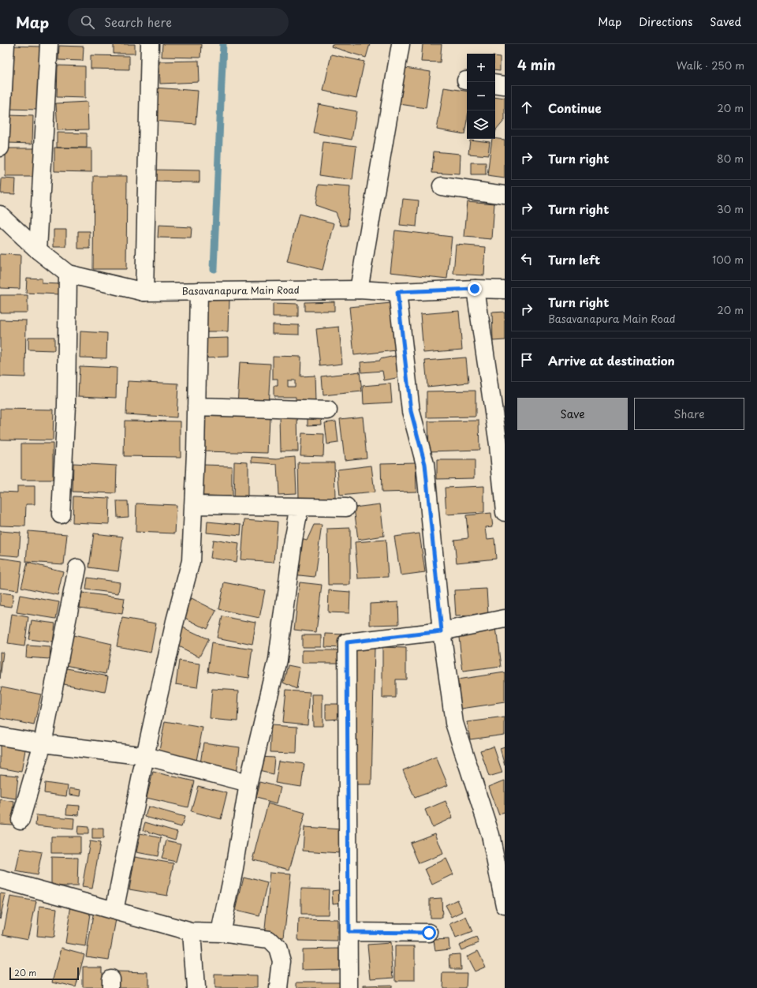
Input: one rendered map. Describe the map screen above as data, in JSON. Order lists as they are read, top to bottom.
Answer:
{
  "streets": {
    "street": ["Basavanapura Main Road"]
  },
  "scale_bar": "20 m",
  "page": {
    "header": "Map",
    "search": "Search here",
    "nav": ["Map", "Directions", "Saved"],
    "heading": ["4 min", "Walk · 250 m"],
    "map_buttons": ["+", "−"],
    "list": [
      ["Continue", "20 m"],
      ["Turn right", "80 m"],
      ["Turn right", "30 m"],
      ["Turn left", "100 m"],
      ["Turn right", "Basavanapura Main Road", "20 m"],
      "Arrive at destination"
    ],
    "buttons": ["Save", "Share"],
    "scale": "20 m"
  }
}
